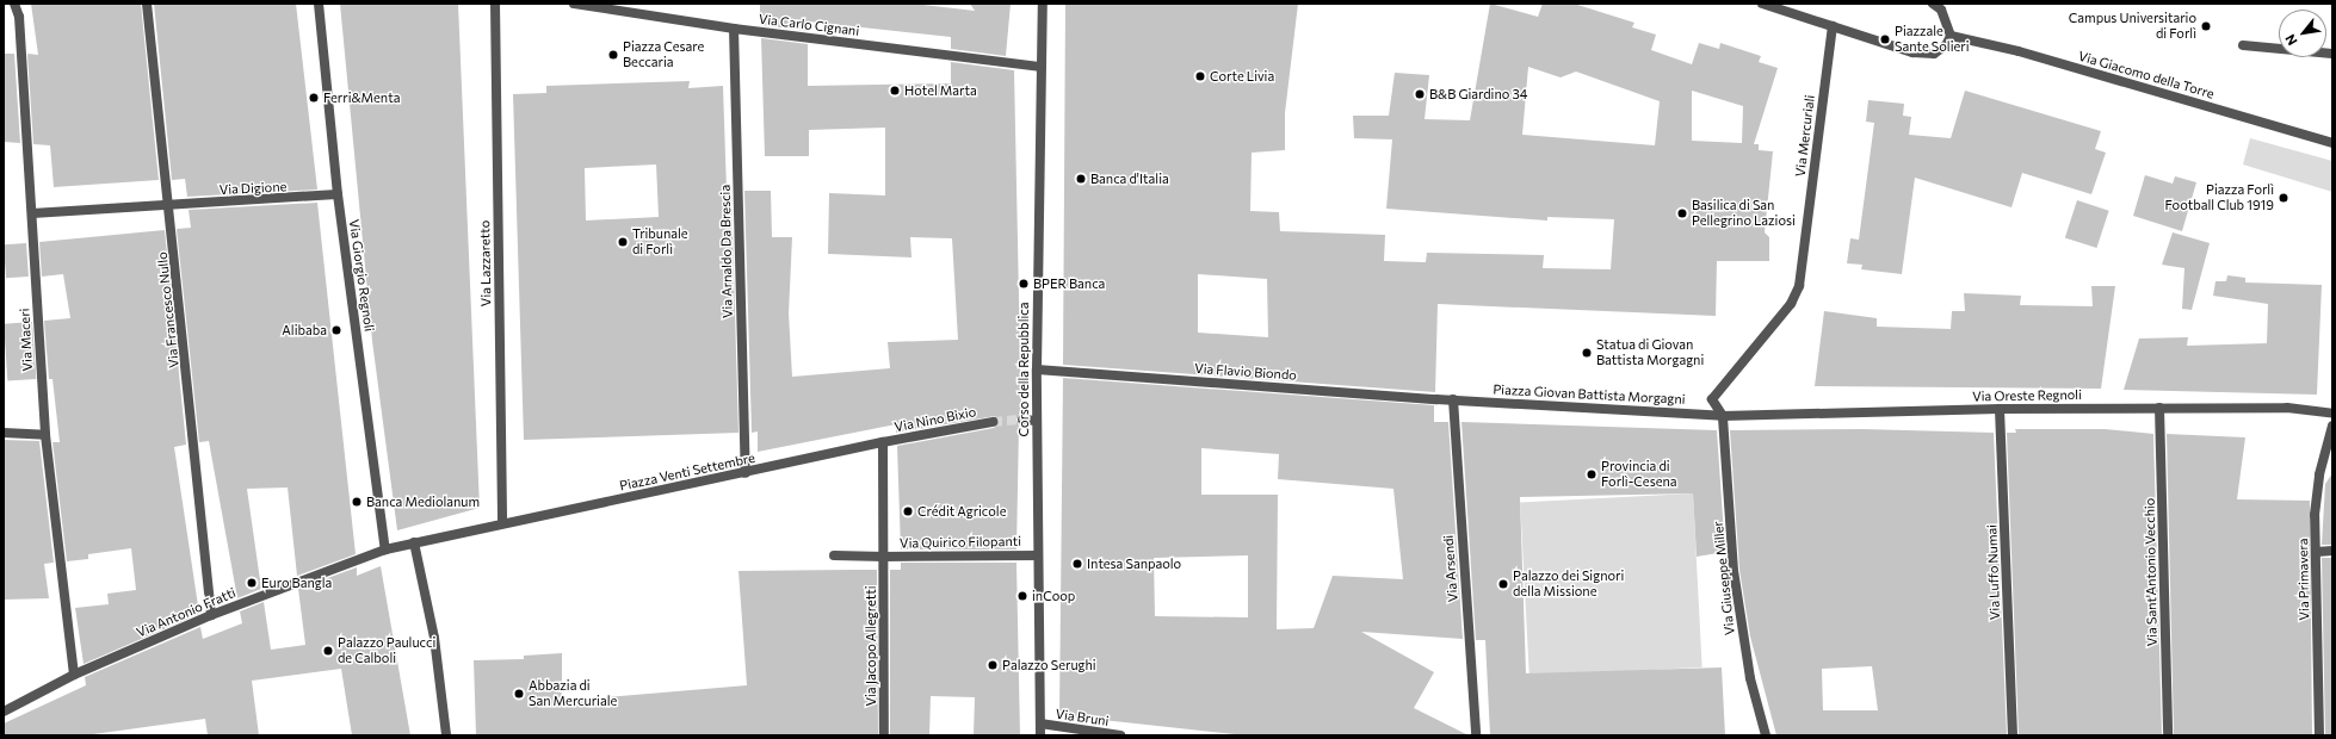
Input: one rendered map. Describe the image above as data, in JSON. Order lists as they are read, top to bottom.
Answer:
{
  "streets": {
    "street": [
      "Via Carlo Cignani",
      "Via Giacomo della Torre",
      "Via Mercuriali",
      "Via Digione",
      "Via Arnaldo Da Brescia",
      "Via Lazzaretto",
      "Via Giorgio Regnoli",
      "Via Francesco Nullo",
      "Via Maceri",
      "Corso della Repubblica",
      "Via Flavio Biondo",
      "Piazza Giovan Battista Morgagni",
      "Via Oreste Regnoli",
      "Via Nino Bixio",
      "Piazza Venti Settembre",
      "Via Quirico Filopanti",
      "Via Arsendi",
      "Via Luffo Numai",
      "Via Sant'Antonio Vecchio",
      "Via Giuseppe Miller",
      "Via Primavera",
      "Via Antonio Fratti",
      "Via Jacopo Allegretti",
      "Via Bruni"
    ]
  },
  "crossings": [
    ["Via Carlo Cignani", "Via Arnaldo Da Brescia"],
    ["Via Carlo Cignani", "Corso della Repubblica"],
    ["Via Mercuriali", "Piazza Giovan Battista Morgagni"],
    ["Via Mercuriali", "Via Oreste Regnoli"],
    ["Via Mercuriali", "Via Giuseppe Miller"],
    ["Via Digione", "Via Giorgio Regnoli"],
    ["Via Digione", "Via Francesco Nullo"],
    ["Via Digione", "Via Maceri"],
    ["Via Arnaldo Da Brescia", "Piazza Venti Settembre"],
    ["Via Lazzaretto", "Piazza Venti Settembre"],
    ["Via Giorgio Regnoli", "Piazza Venti Settembre"],
    ["Via Giorgio Regnoli", "Via Antonio Fratti"],
    ["Via Francesco Nullo", "Via Antonio Fratti"],
    ["Via Maceri", "Via Antonio Fratti"],
    ["Corso della Repubblica", "Via Flavio Biondo"],
    ["Corso della Repubblica", "Via Quirico Filopanti"],
    ["Corso della Repubblica", "Via Bruni"],
    ["Via Flavio Biondo", "Piazza Giovan Battista Morgagni"],
    ["Via Flavio Biondo", "Via Arsendi"],
    ["Piazza Giovan Battista Morgagni", "Via Oreste Regnoli"],
    ["Piazza Giovan Battista Morgagni", "Via Arsendi"],
    ["Piazza Giovan Battista Morgagni", "Via Giuseppe Miller"],
    ["Via Oreste Regnoli", "Via Luffo Numai"],
    ["Via Oreste Regnoli", "Via Sant'Antonio Vecchio"],
    ["Via Oreste Regnoli", "Via Giuseppe Miller"],
    ["Via Nino Bixio", "Piazza Venti Settembre"],
    ["Piazza Venti Settembre", "Via Antonio Fratti"],
    ["Via Quirico Filopanti", "Via Jacopo Allegretti"]
  ],
  "places": [
    "Campus Universitario di Forlì",
    "Piazzale Sante Solieri",
    "Piazza Cesare Beccaria",
    "Corte Livia",
    "Hotel Marta",
    "B&B Giardino 34",
    "Ferri&Menta",
    "Banca d'Italia",
    "Piazza Forlì Football Club 1919",
    "Basilica di San Pellegrino Laziosi",
    "Tribunale di Forlì",
    "BPER Banca",
    "Alibaba",
    "Statua di Giovan Battista Morgagni",
    "Provincia di Forlì-Cesena",
    "Banca Mediolanum",
    "Crédit Agricole",
    "Intesa Sanpaolo",
    "Euro Bangla",
    "Palazzo dei Signori della Missione",
    "inCoop",
    "Palazzo Paulucci de Calboli",
    "Palazzo Serughi",
    "Abbazia di San Mercuriale"
  ],
  "north": "bottom left"
}
